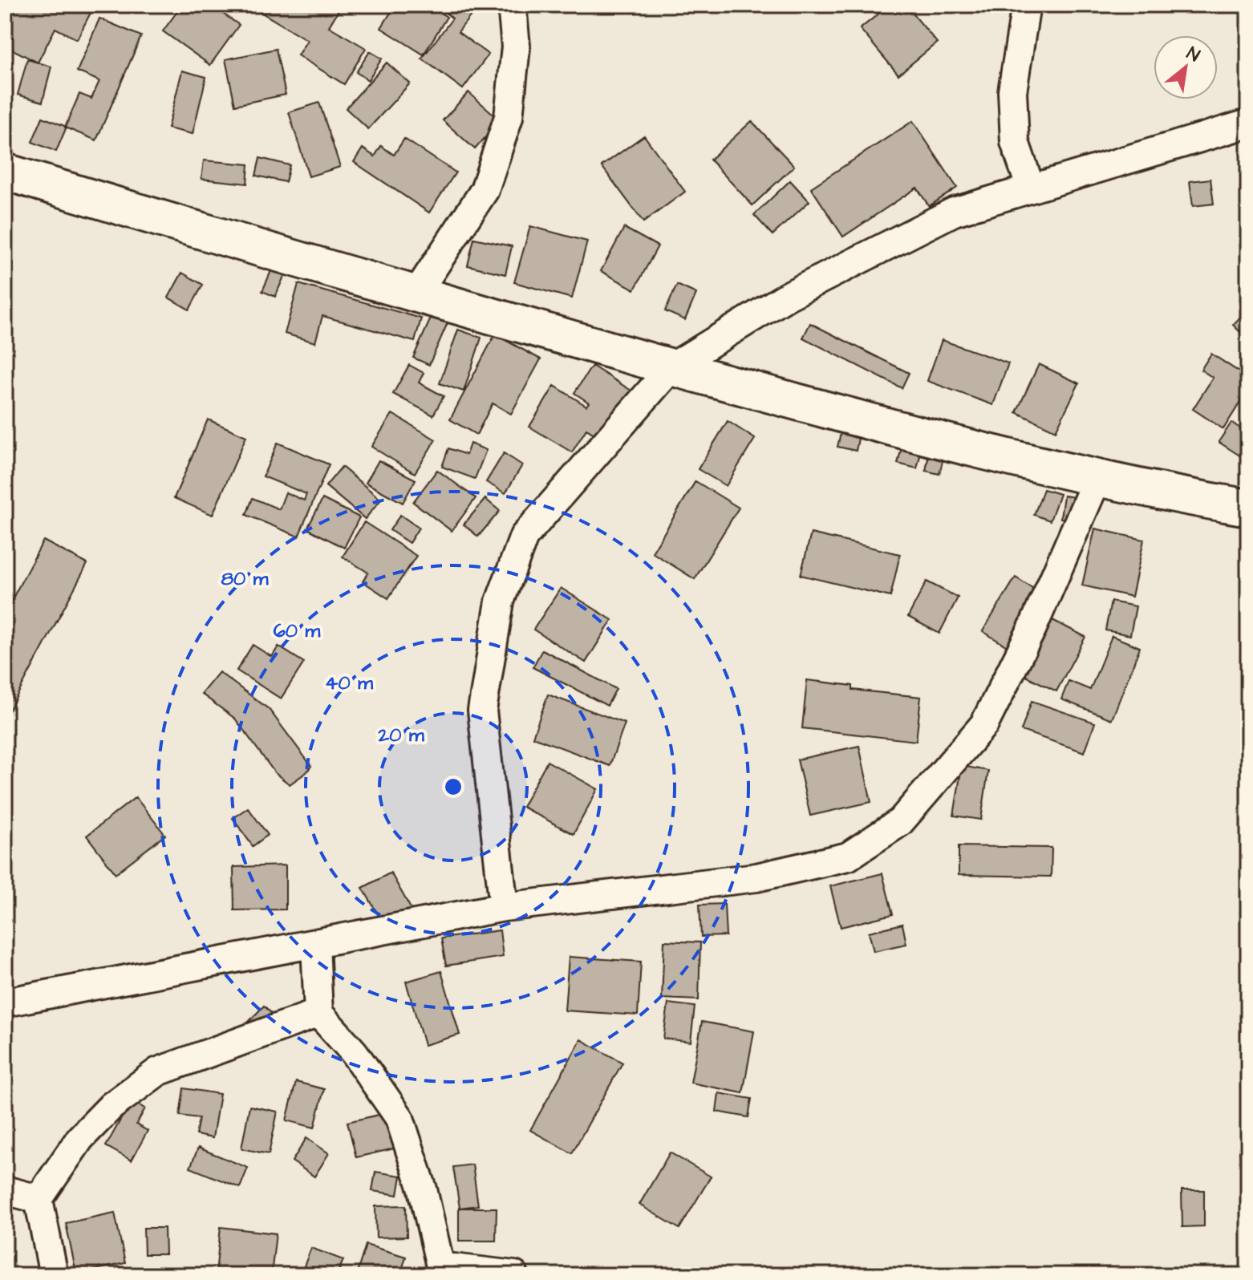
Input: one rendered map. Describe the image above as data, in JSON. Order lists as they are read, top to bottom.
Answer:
{
  "north": "top right",
  "rings": [
    "80 m",
    "60 m",
    "40 m",
    "20 m"
  ]
}
